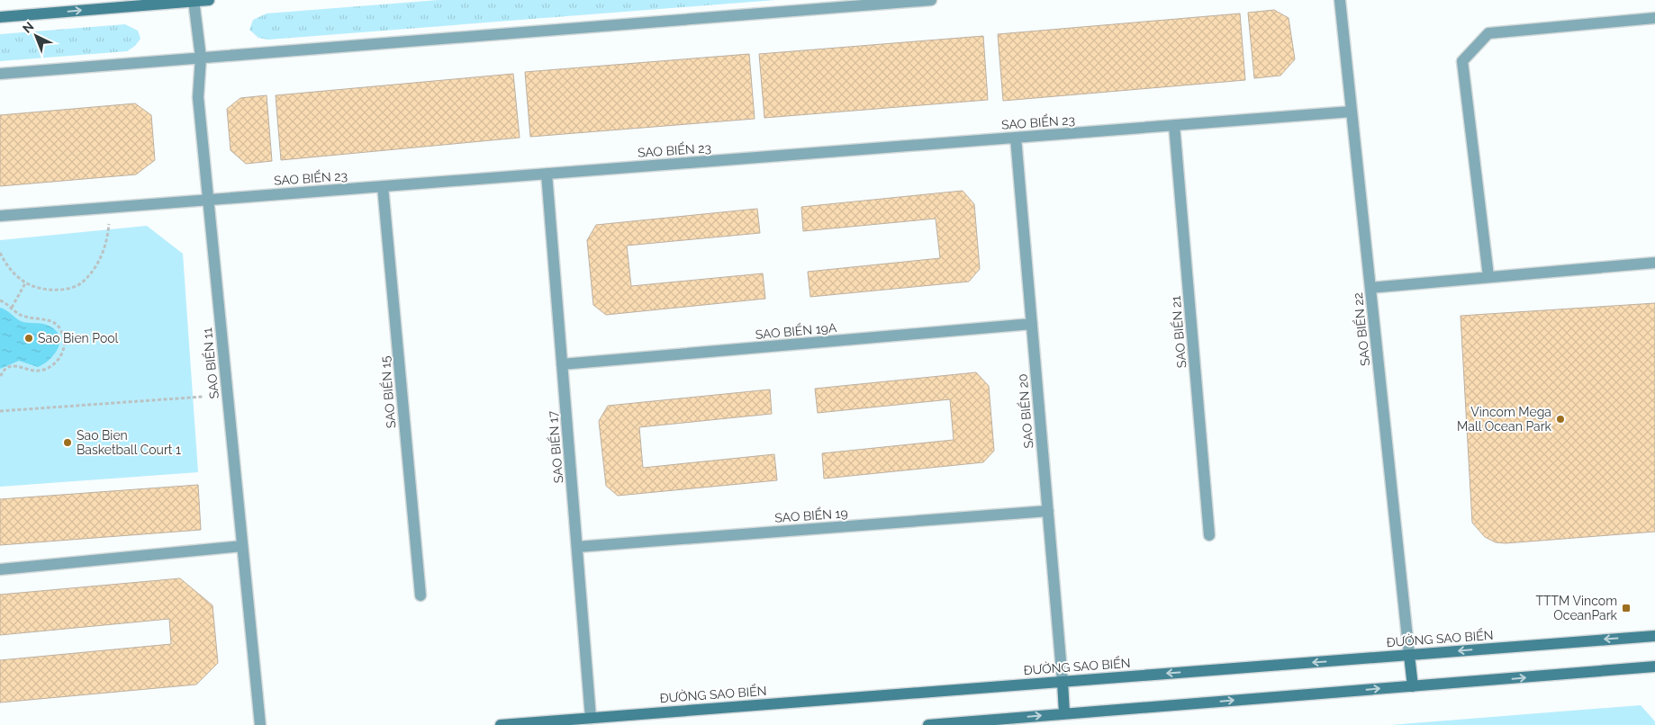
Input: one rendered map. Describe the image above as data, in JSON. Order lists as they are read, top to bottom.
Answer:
{
  "streets": {
    "street": [
      "SAO BIỂN 23",
      "SAO BIỂN 22",
      "SAO BIỂN 19A",
      "SAO BIỂN 21",
      "SAO BIỂN 11",
      "SAO BIỂN 15",
      "SAO BIỂN 20",
      "SAO BIỂN 17",
      "SAO BIỂN 19",
      "ĐƯỜNG SAO BIỂN"
    ]
  },
  "crossings": [
    ["SAO BIỂN 23", "SAO BIỂN 22"],
    ["SAO BIỂN 23", "SAO BIỂN 21"],
    ["SAO BIỂN 23", "SAO BIỂN 11"],
    ["SAO BIỂN 23", "SAO BIỂN 15"],
    ["SAO BIỂN 23", "SAO BIỂN 20"],
    ["SAO BIỂN 23", "SAO BIỂN 17"],
    ["SAO BIỂN 22", "ĐƯỜNG SAO BIỂN"],
    ["SAO BIỂN 19A", "SAO BIỂN 20"],
    ["SAO BIỂN 19A", "SAO BIỂN 17"],
    ["SAO BIỂN 20", "SAO BIỂN 19"],
    ["SAO BIỂN 20", "ĐƯỜNG SAO BIỂN"],
    ["SAO BIỂN 17", "SAO BIỂN 19"],
    ["SAO BIỂN 17", "ĐƯỜNG SAO BIỂN"]
  ],
  "places": {
    "other": ["Sao Bien Pool", "Vincom Mega Mall Ocean Park", "Sao Bien Basketball Court 1"],
    "transit": ["TTTM Vincom OceanPark"]
  },
  "north": "top left"
}
